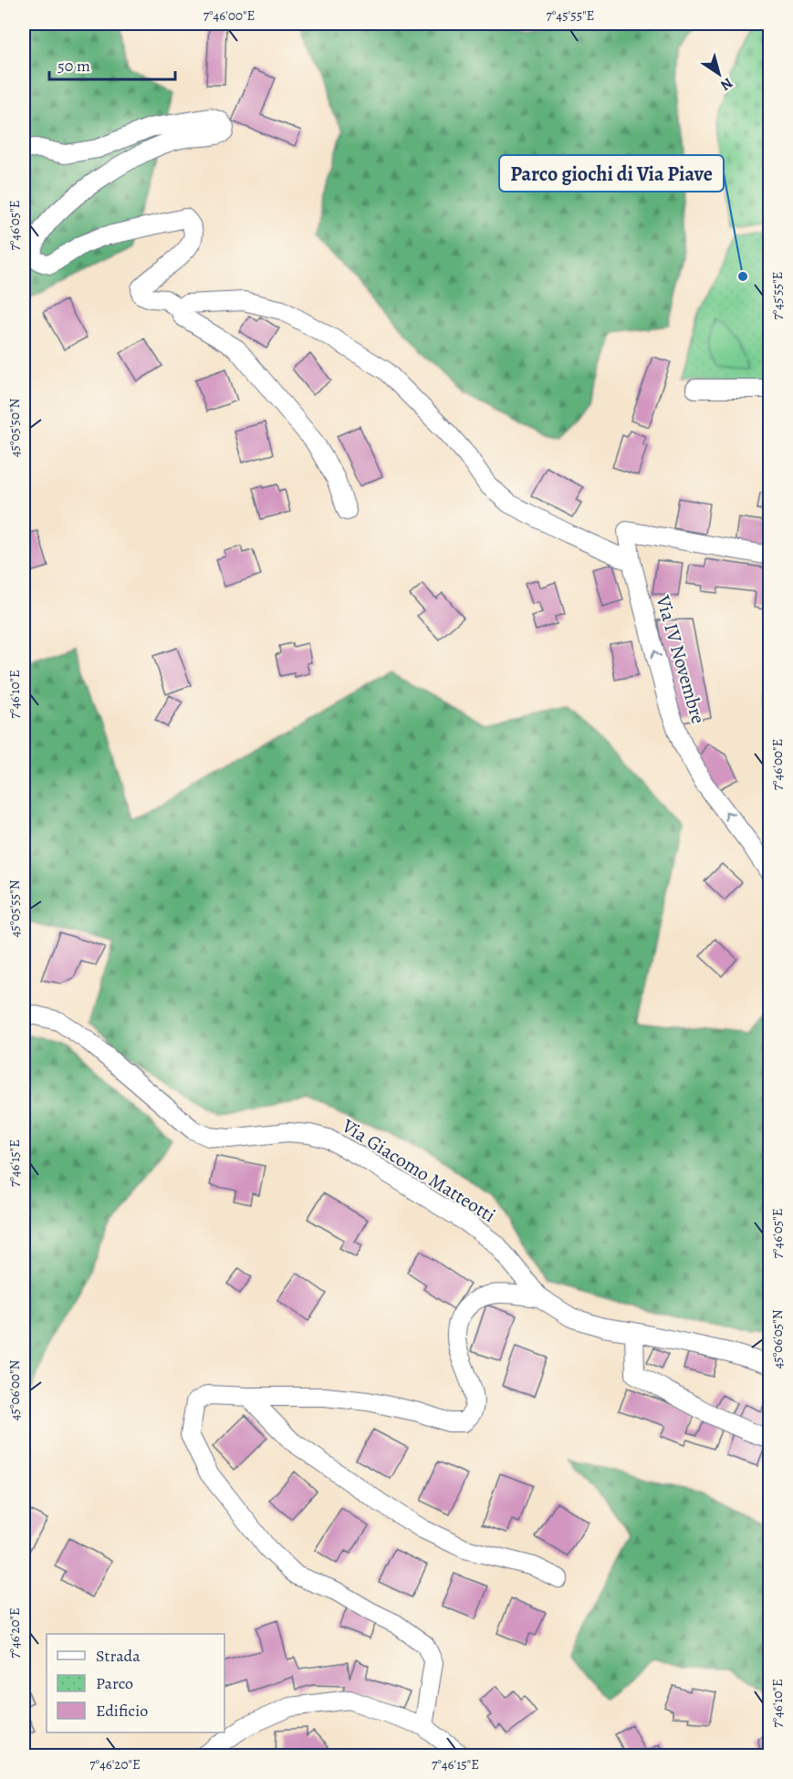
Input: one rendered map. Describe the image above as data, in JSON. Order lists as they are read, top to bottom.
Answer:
{
  "streets": {
    "street": ["Via IV Novembre", "Via Giacomo Matteotti"]
  },
  "one_way": ["Via IV Novembre"],
  "places": ["Parco giochi di Via Piave"],
  "legend": ["Strada", "Parco", "Edificio"],
  "scale_bar": "50 m",
  "north": "bottom right",
  "coordinates": [
    "7°46'00\"E",
    "7°45'55\"E",
    "7°46'05\"E",
    "45°05'50\"N",
    "7°46'10\"E",
    "45°05'55\"N",
    "7°46'15\"E",
    "45°06'05\"N",
    "45°06'00\"N",
    "7°46'20\"E"
  ]
}
